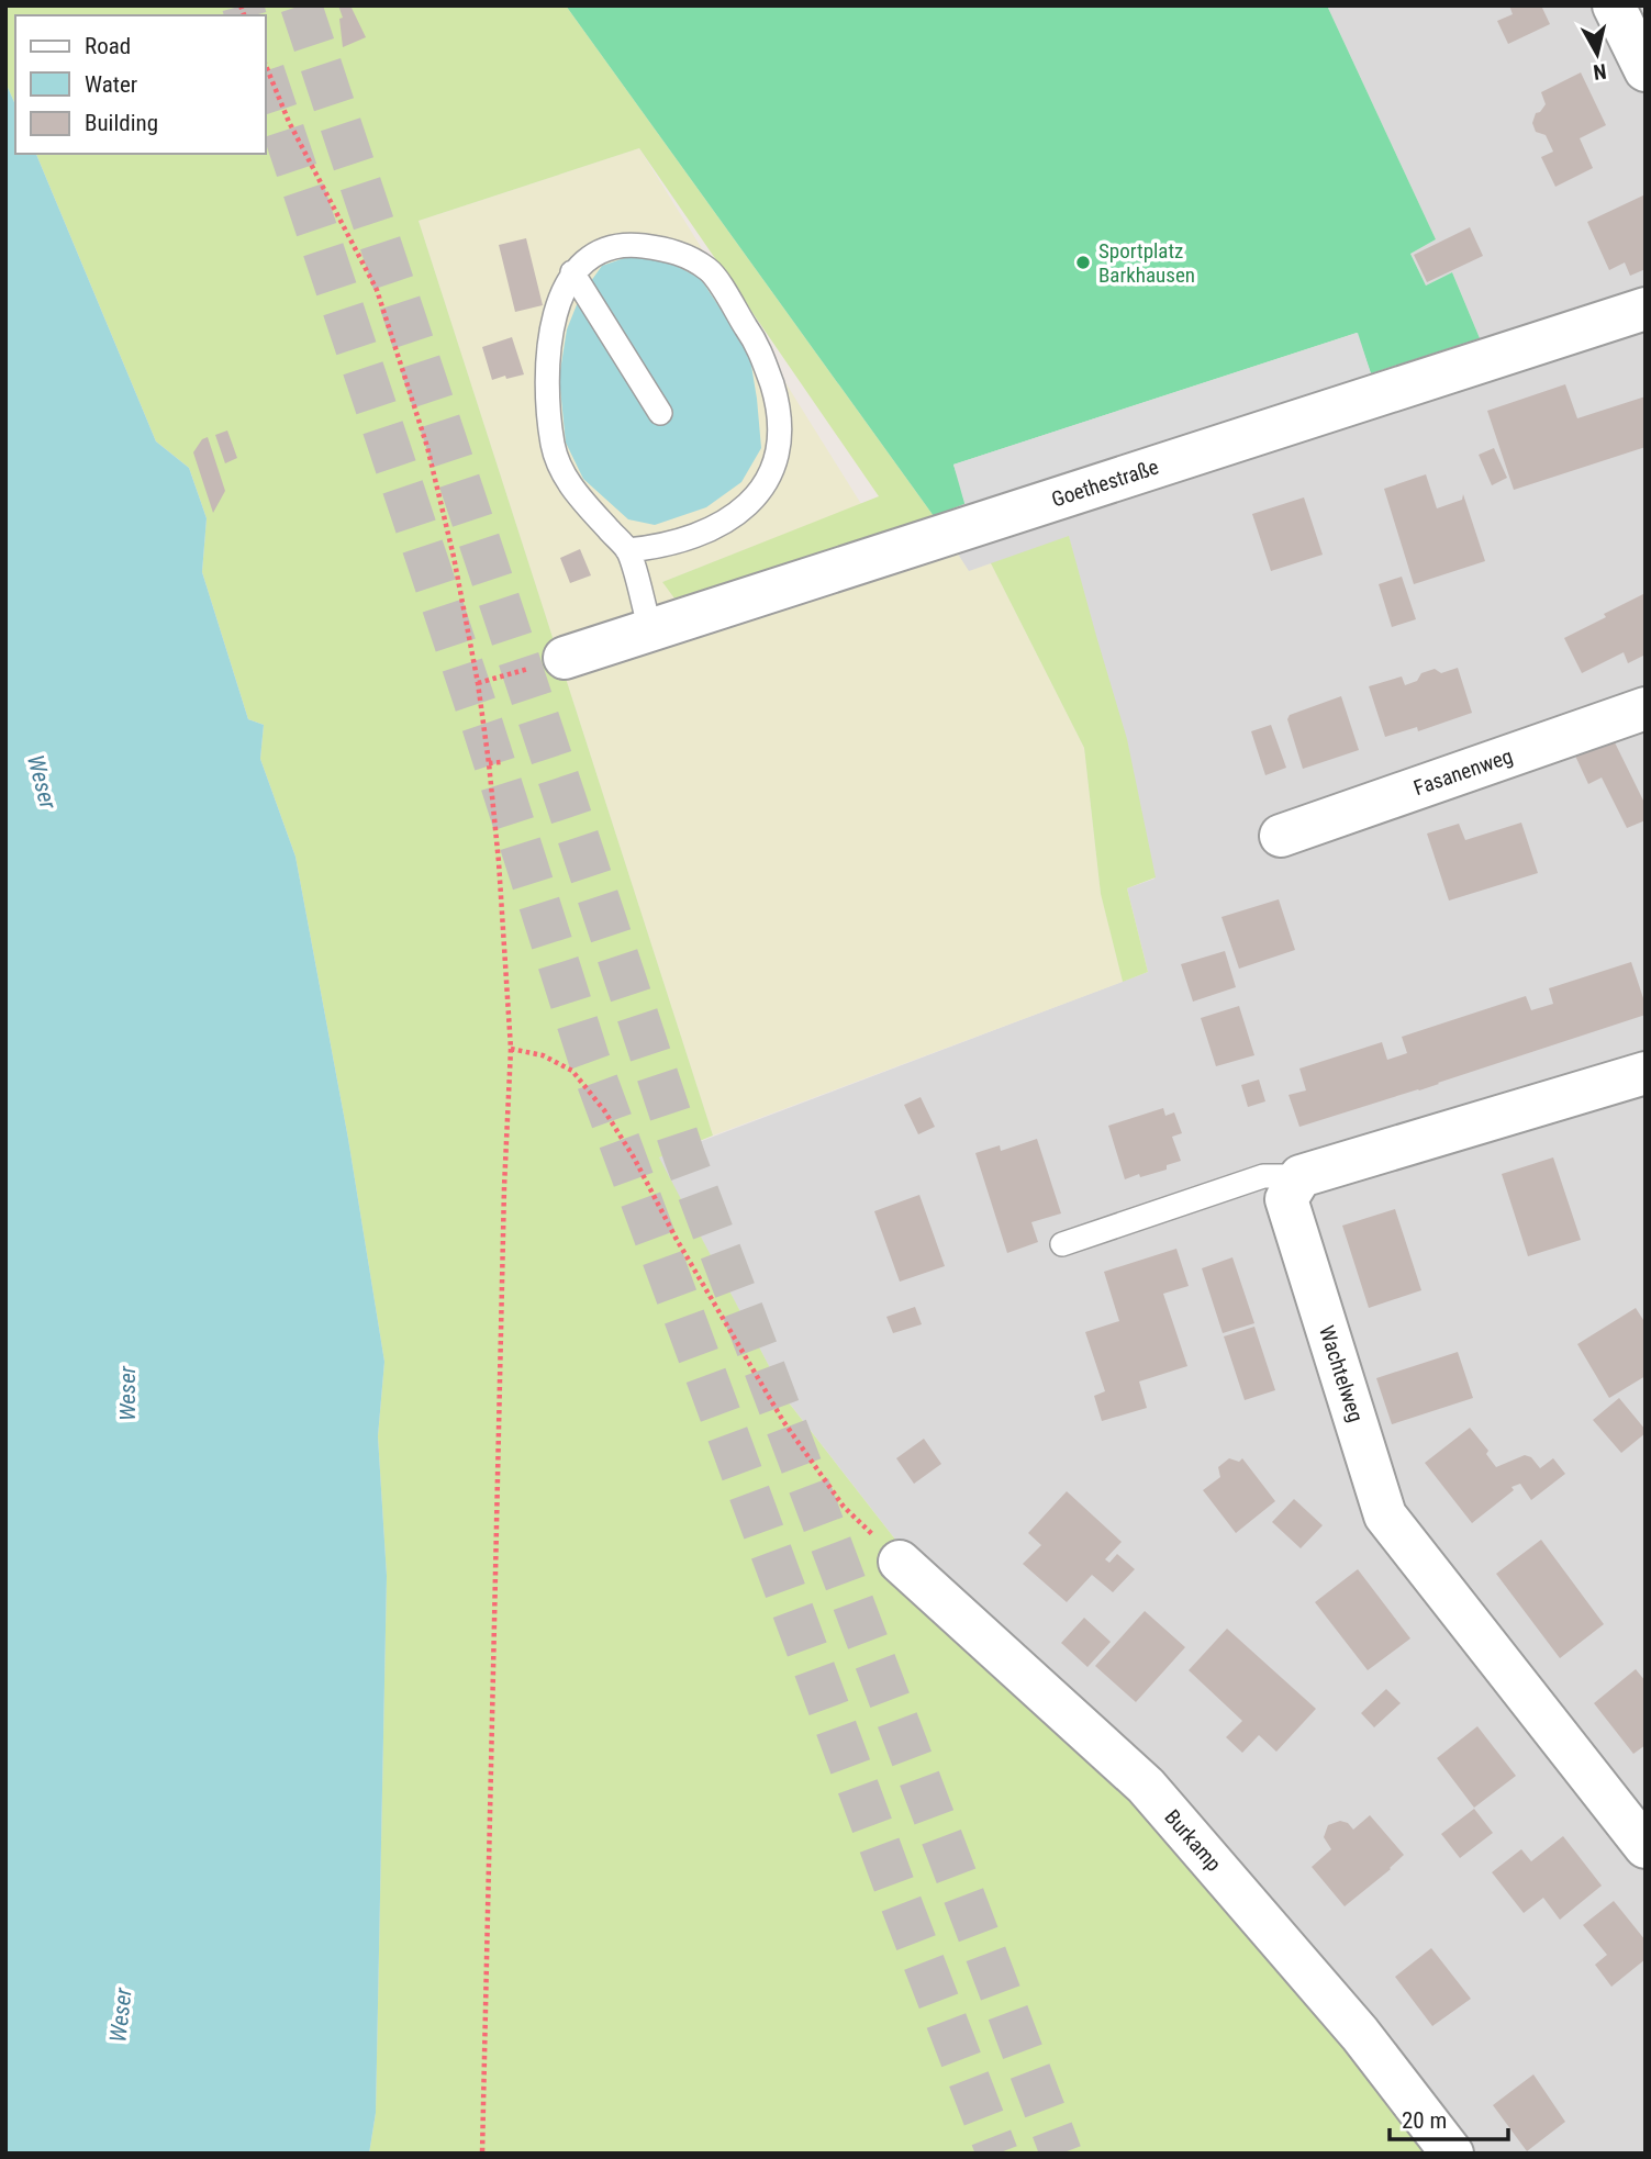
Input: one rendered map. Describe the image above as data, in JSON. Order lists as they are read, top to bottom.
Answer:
{
  "streets": {
    "street": [
      "Goethestraße",
      "Fasanenweg",
      "Wachtelweg",
      "Burkamp"
    ]
  },
  "water": ["Weser"],
  "places": ["Sportplatz Barkhausen"],
  "legend": ["Road", "Water", "Building"],
  "scale_bar": "20 m",
  "north": "bottom"
}
